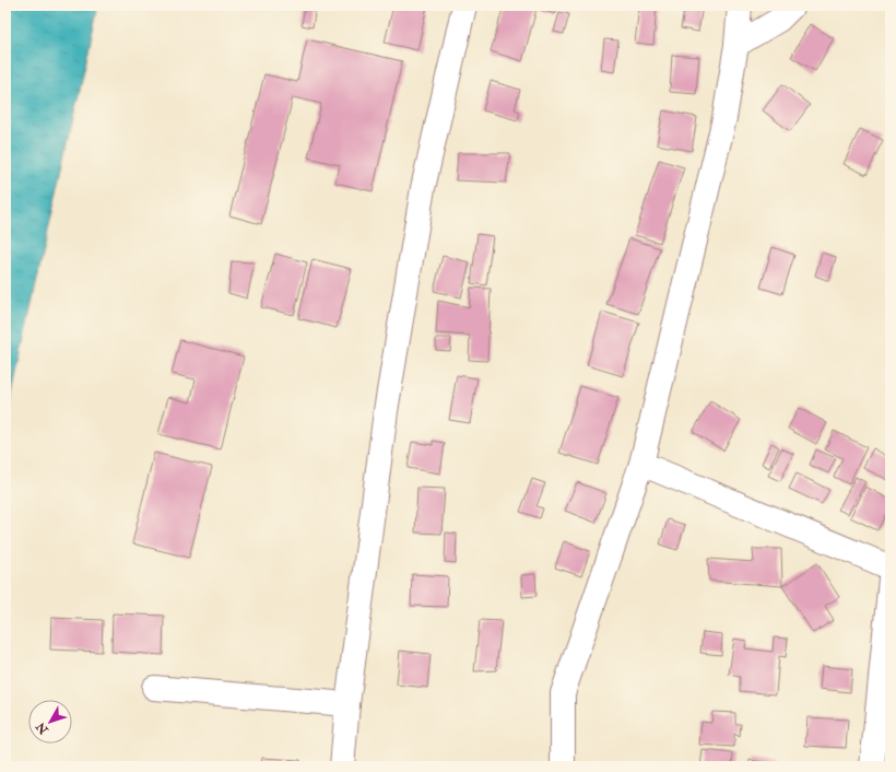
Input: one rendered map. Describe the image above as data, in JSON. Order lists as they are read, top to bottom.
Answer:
{
  "north": "bottom left"
}
